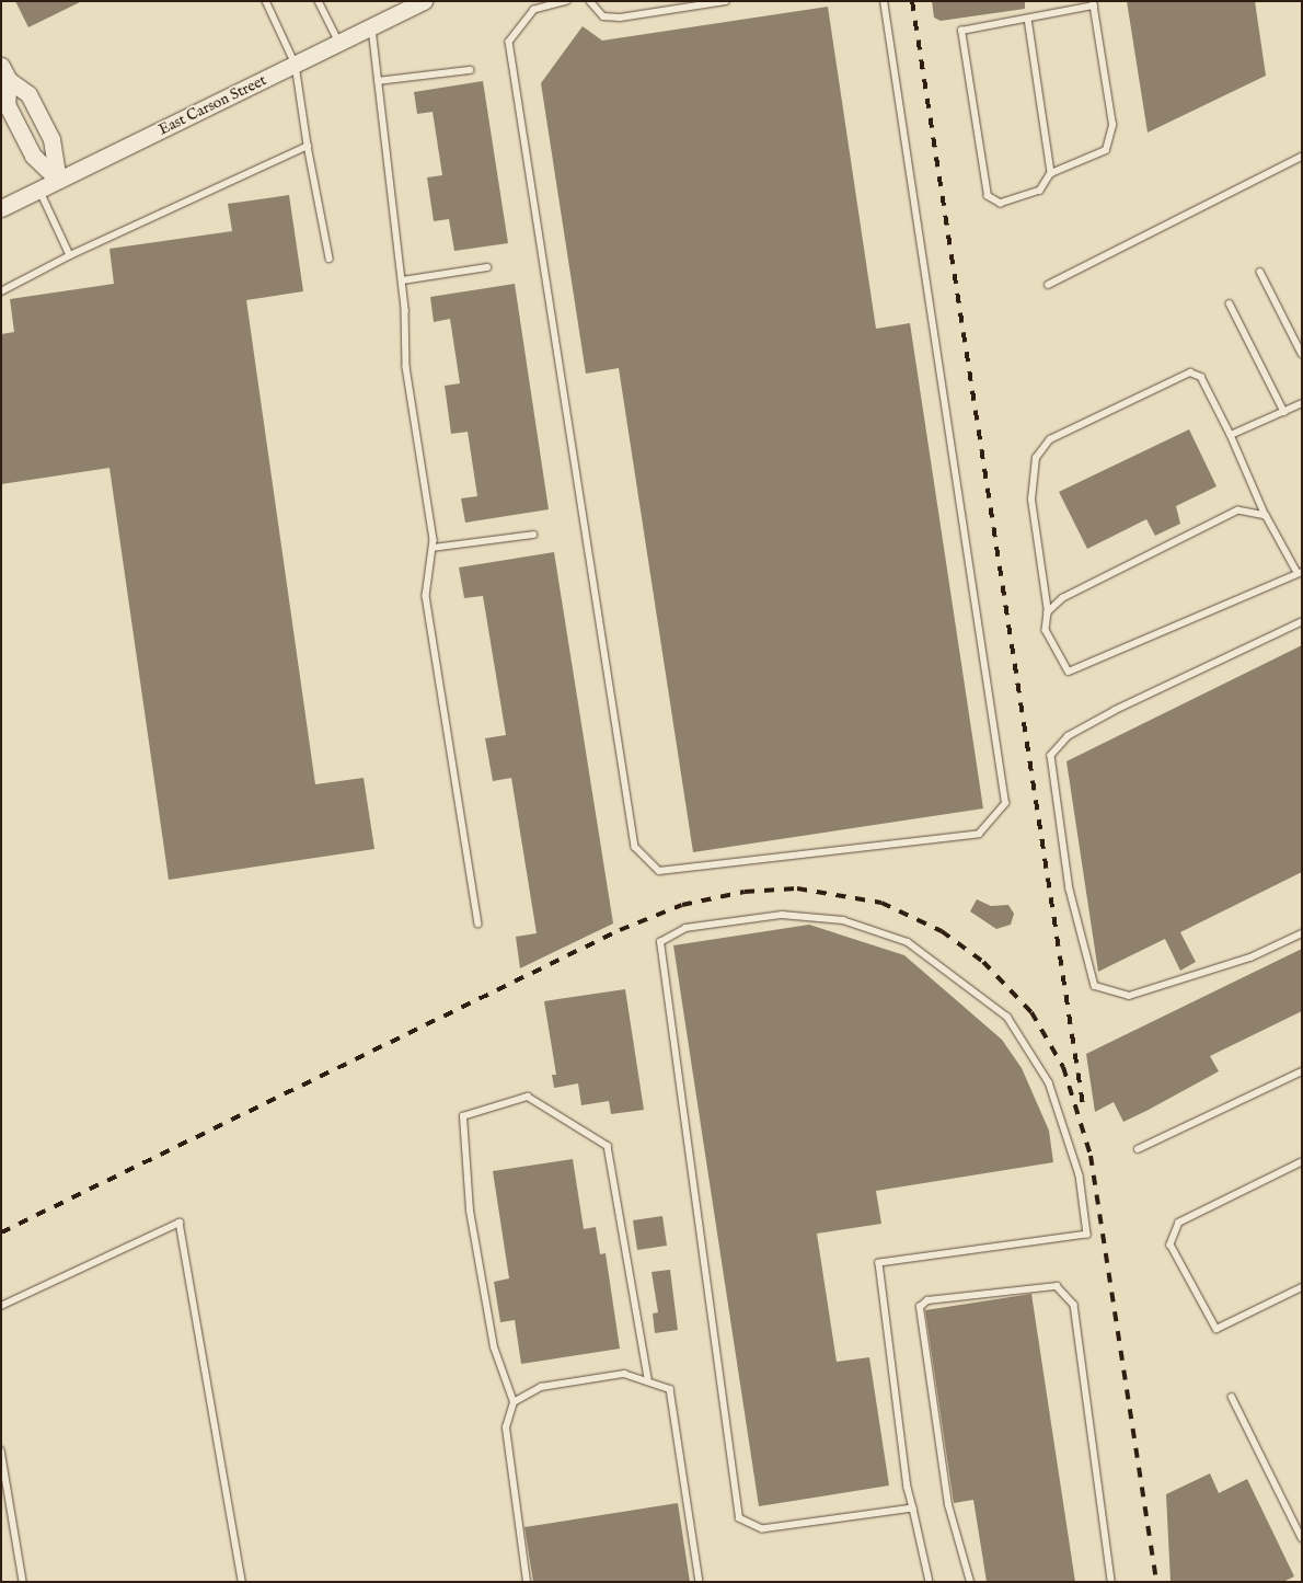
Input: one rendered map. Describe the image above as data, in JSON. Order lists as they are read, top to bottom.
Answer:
{
  "streets": {
    "main road": ["East Carson Street"]
  }
}
